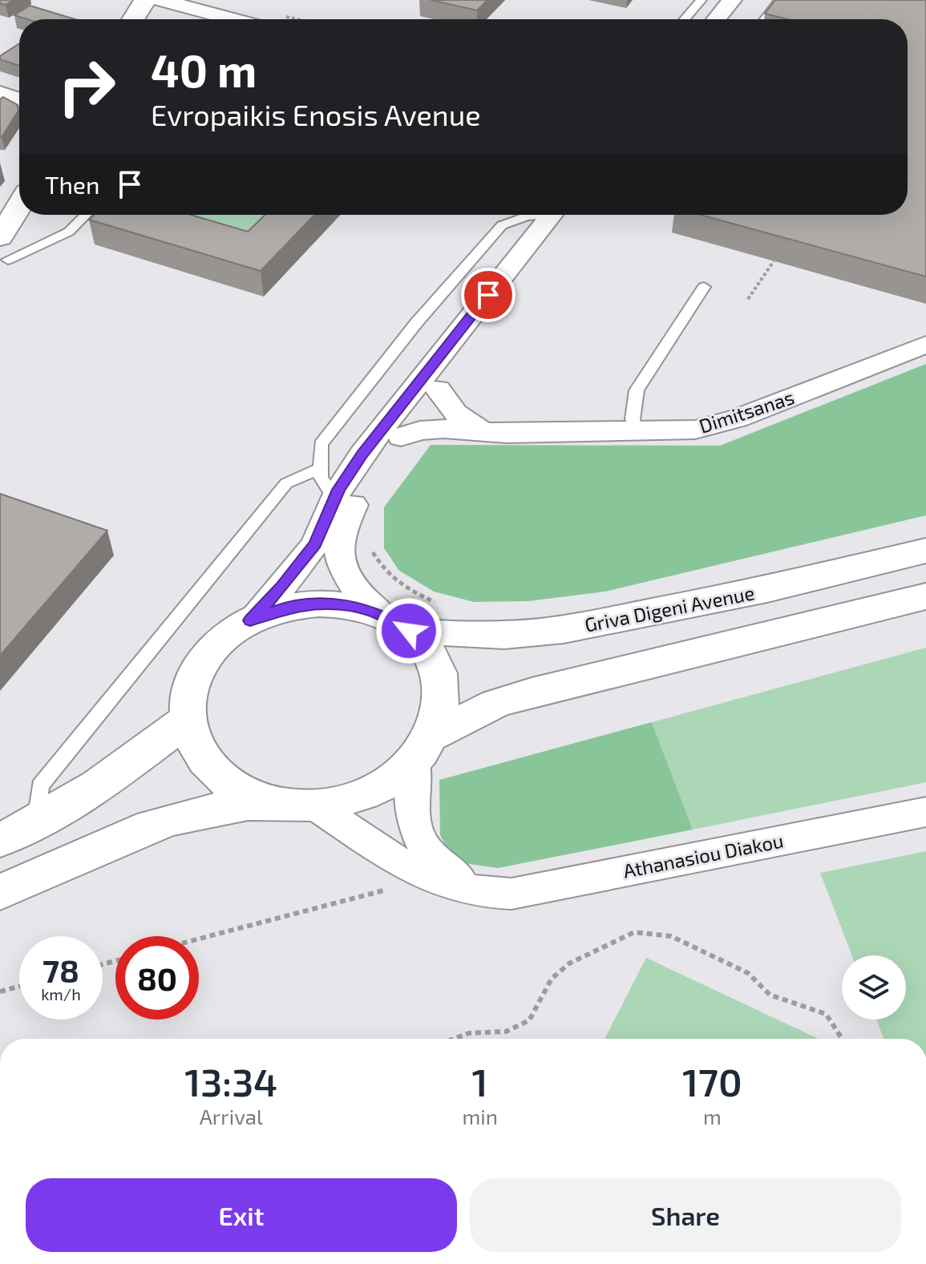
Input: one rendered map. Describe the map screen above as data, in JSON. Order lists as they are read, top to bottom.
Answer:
{
  "streets": {
    "main road": ["Griva Digeni Avenue"],
    "street": ["Dimitsanas", "Athanasiou Diakou"]
  },
  "crossings": [
    ["Griva Digeni Avenue", "Athanasiou Diakou"]
  ],
  "page": {
    "turn": ["40 m", "Evropaikis Enosis Avenue"],
    "then": "Then",
    "speed": "78 km/h",
    "limit": "80",
    "eta": [
      "13:34",
      "Arrival",
      "1",
      "min",
      "170",
      "m"
    ],
    "buttons": ["Exit", "Share"]
  }
}
